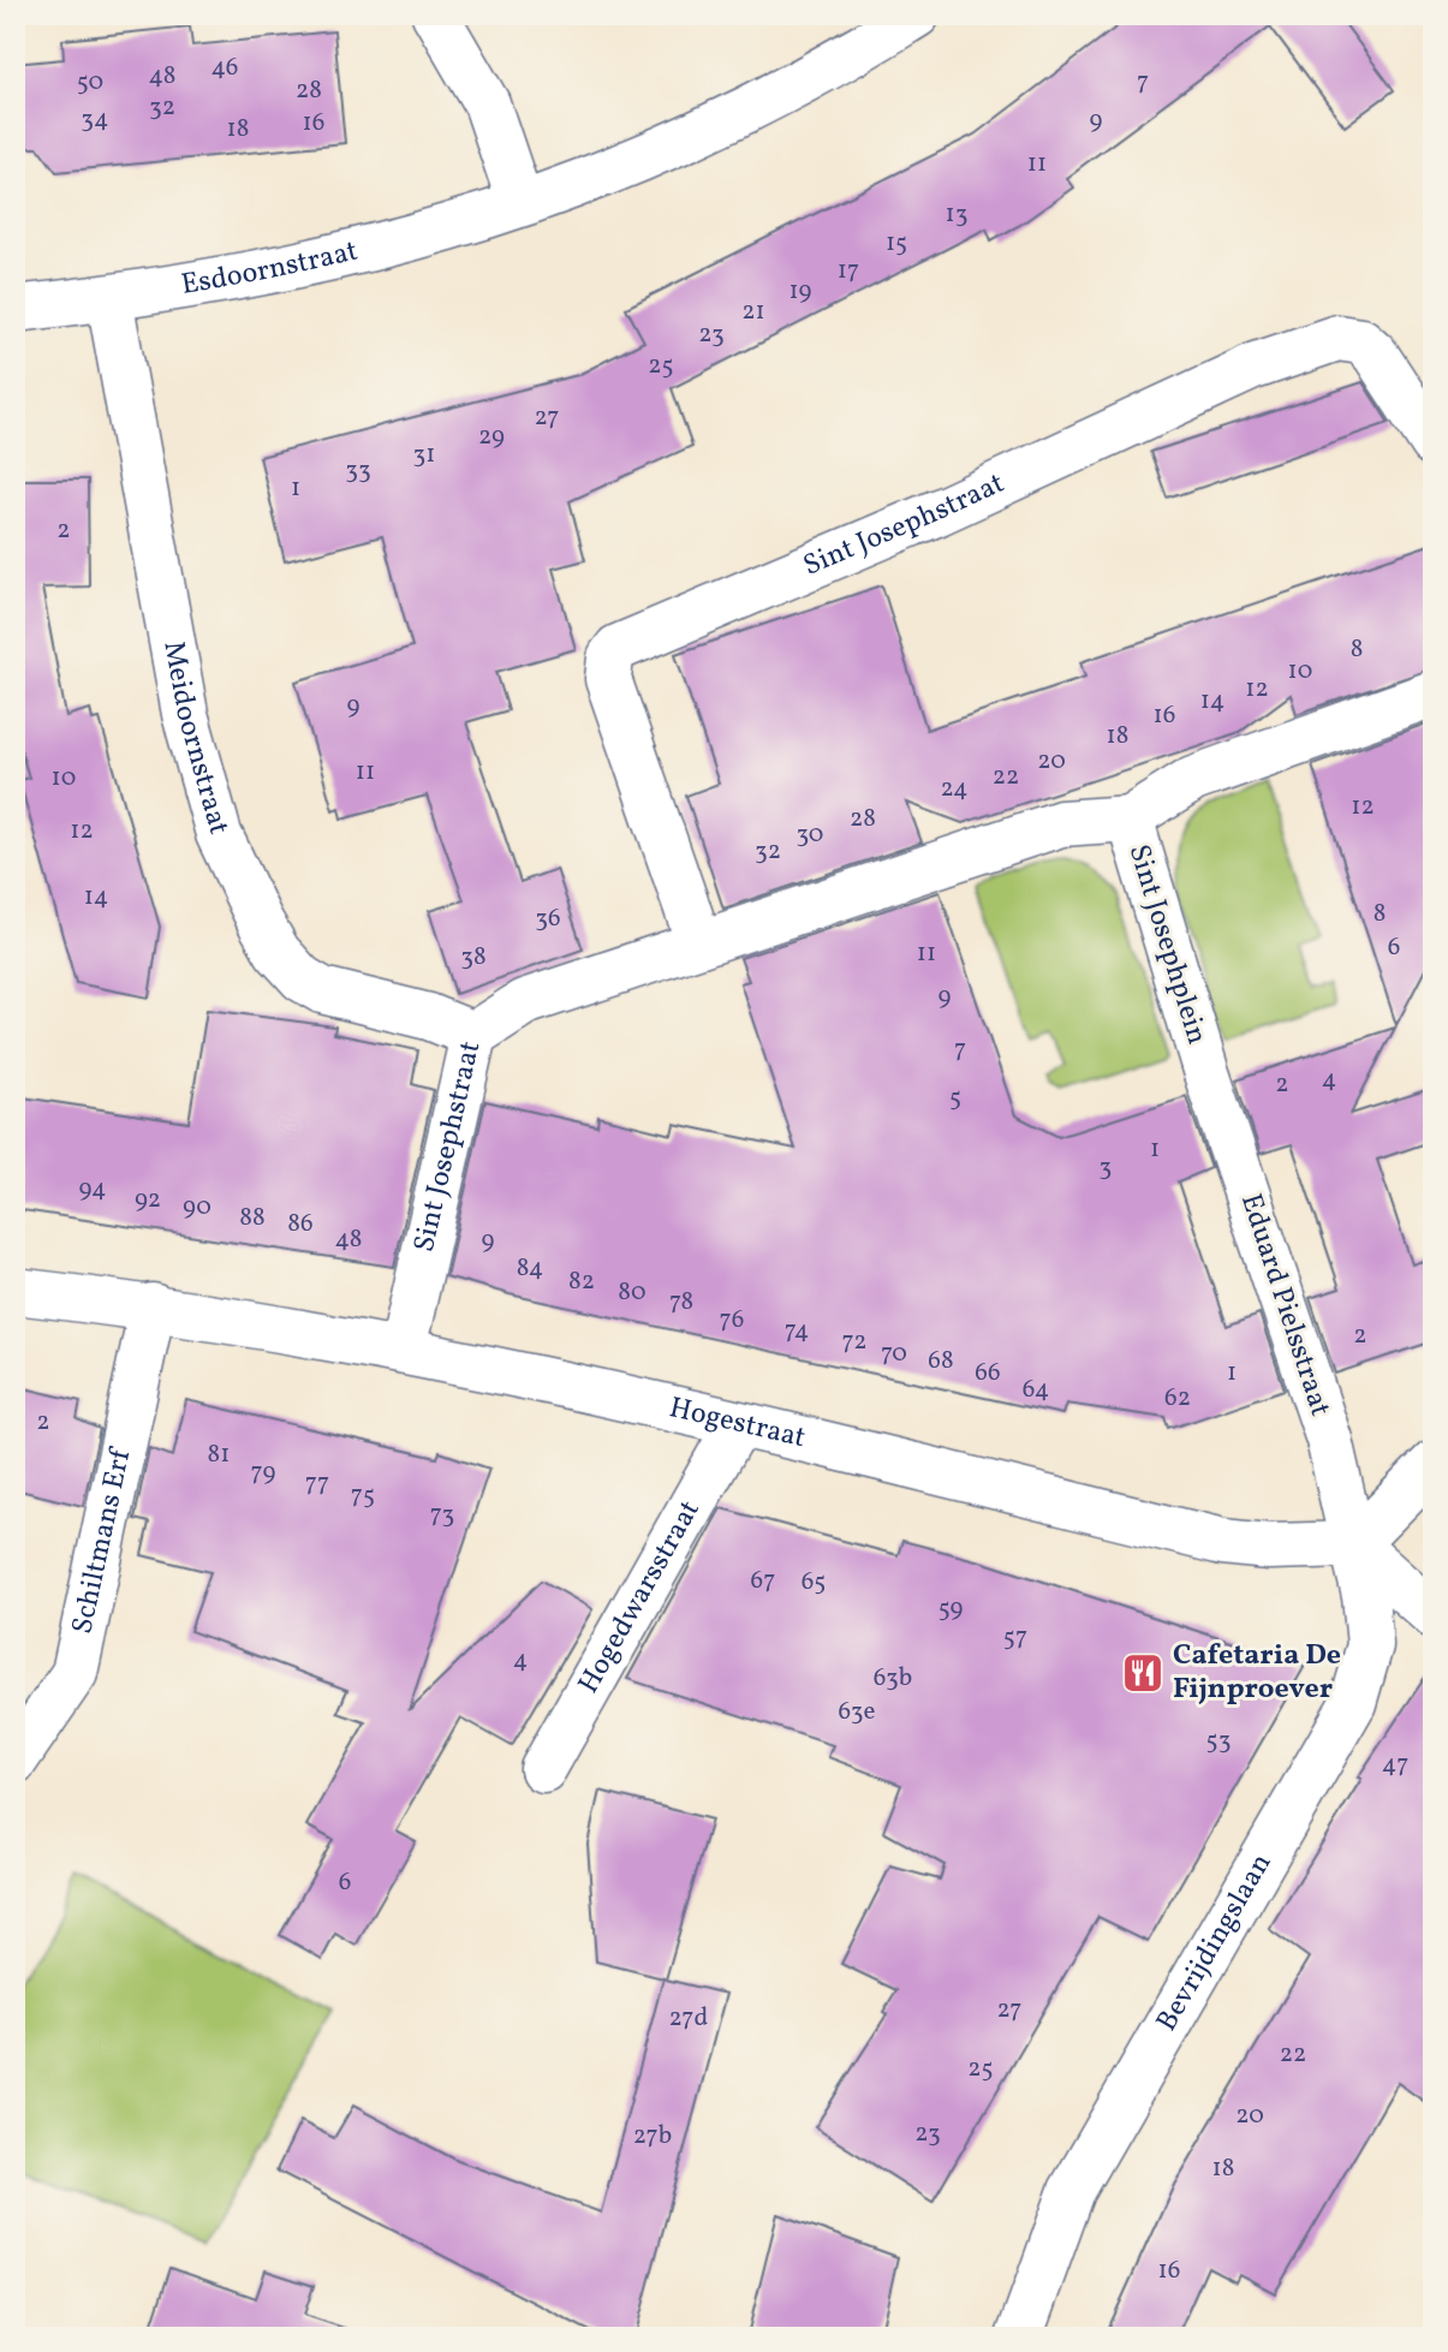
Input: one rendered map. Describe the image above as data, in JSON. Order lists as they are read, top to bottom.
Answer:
{
  "streets": {
    "street": [
      "Esdoornstraat",
      "Sint Josephstraat",
      "Meidoornstraat",
      "Sint Josephplein",
      "Eduard Pielsstraat",
      "Hogestraat",
      "Schiltmans Erf",
      "Hogedwarsstraat",
      "Bevrijdingslaan"
    ]
  },
  "crossings": [
    ["Esdoornstraat", "Meidoornstraat"],
    ["Sint Josephstraat", "Meidoornstraat"],
    ["Sint Josephstraat", "Sint Josephplein"],
    ["Sint Josephstraat", "Hogestraat"],
    ["Sint Josephplein", "Eduard Pielsstraat"],
    ["Eduard Pielsstraat", "Hogestraat"],
    ["Eduard Pielsstraat", "Bevrijdingslaan"],
    ["Hogestraat", "Schiltmans Erf"],
    ["Hogestraat", "Hogedwarsstraat"],
    ["Hogestraat", "Bevrijdingslaan"]
  ],
  "places": {
    "restaurant": ["Cafetaria De Fijnproever"]
  },
  "house_numbers": [
    "46",
    "48",
    "50",
    "7",
    "28",
    "32",
    "34",
    "9",
    "16",
    "18",
    "11",
    "13",
    "15",
    "17",
    "19",
    "21",
    "23",
    "25",
    "27",
    "29",
    "31",
    "33",
    "1",
    "2",
    "8",
    "10",
    "12",
    "14",
    "9",
    "16",
    "18",
    "20",
    "11",
    "22",
    "10",
    "24",
    "12",
    "28",
    "12",
    "30",
    "32",
    "14",
    "8",
    "36",
    "6",
    "11",
    "38",
    "9",
    "7",
    "4",
    "2",
    "5",
    "1",
    "3",
    "94",
    "92",
    "90",
    "88",
    "86",
    "48",
    "9",
    "84",
    "82",
    "80",
    "78",
    "76",
    "74",
    "2",
    "72",
    "70",
    "68",
    "66",
    "1",
    "64",
    "62",
    "2",
    "81",
    "79",
    "77",
    "75",
    "73",
    "67",
    "65",
    "59",
    "57",
    "4",
    "63b",
    "63e",
    "53",
    "47",
    "6",
    "27",
    "27d",
    "22",
    "25",
    "20",
    "23",
    "27b",
    "18",
    "16"
  ]
}
